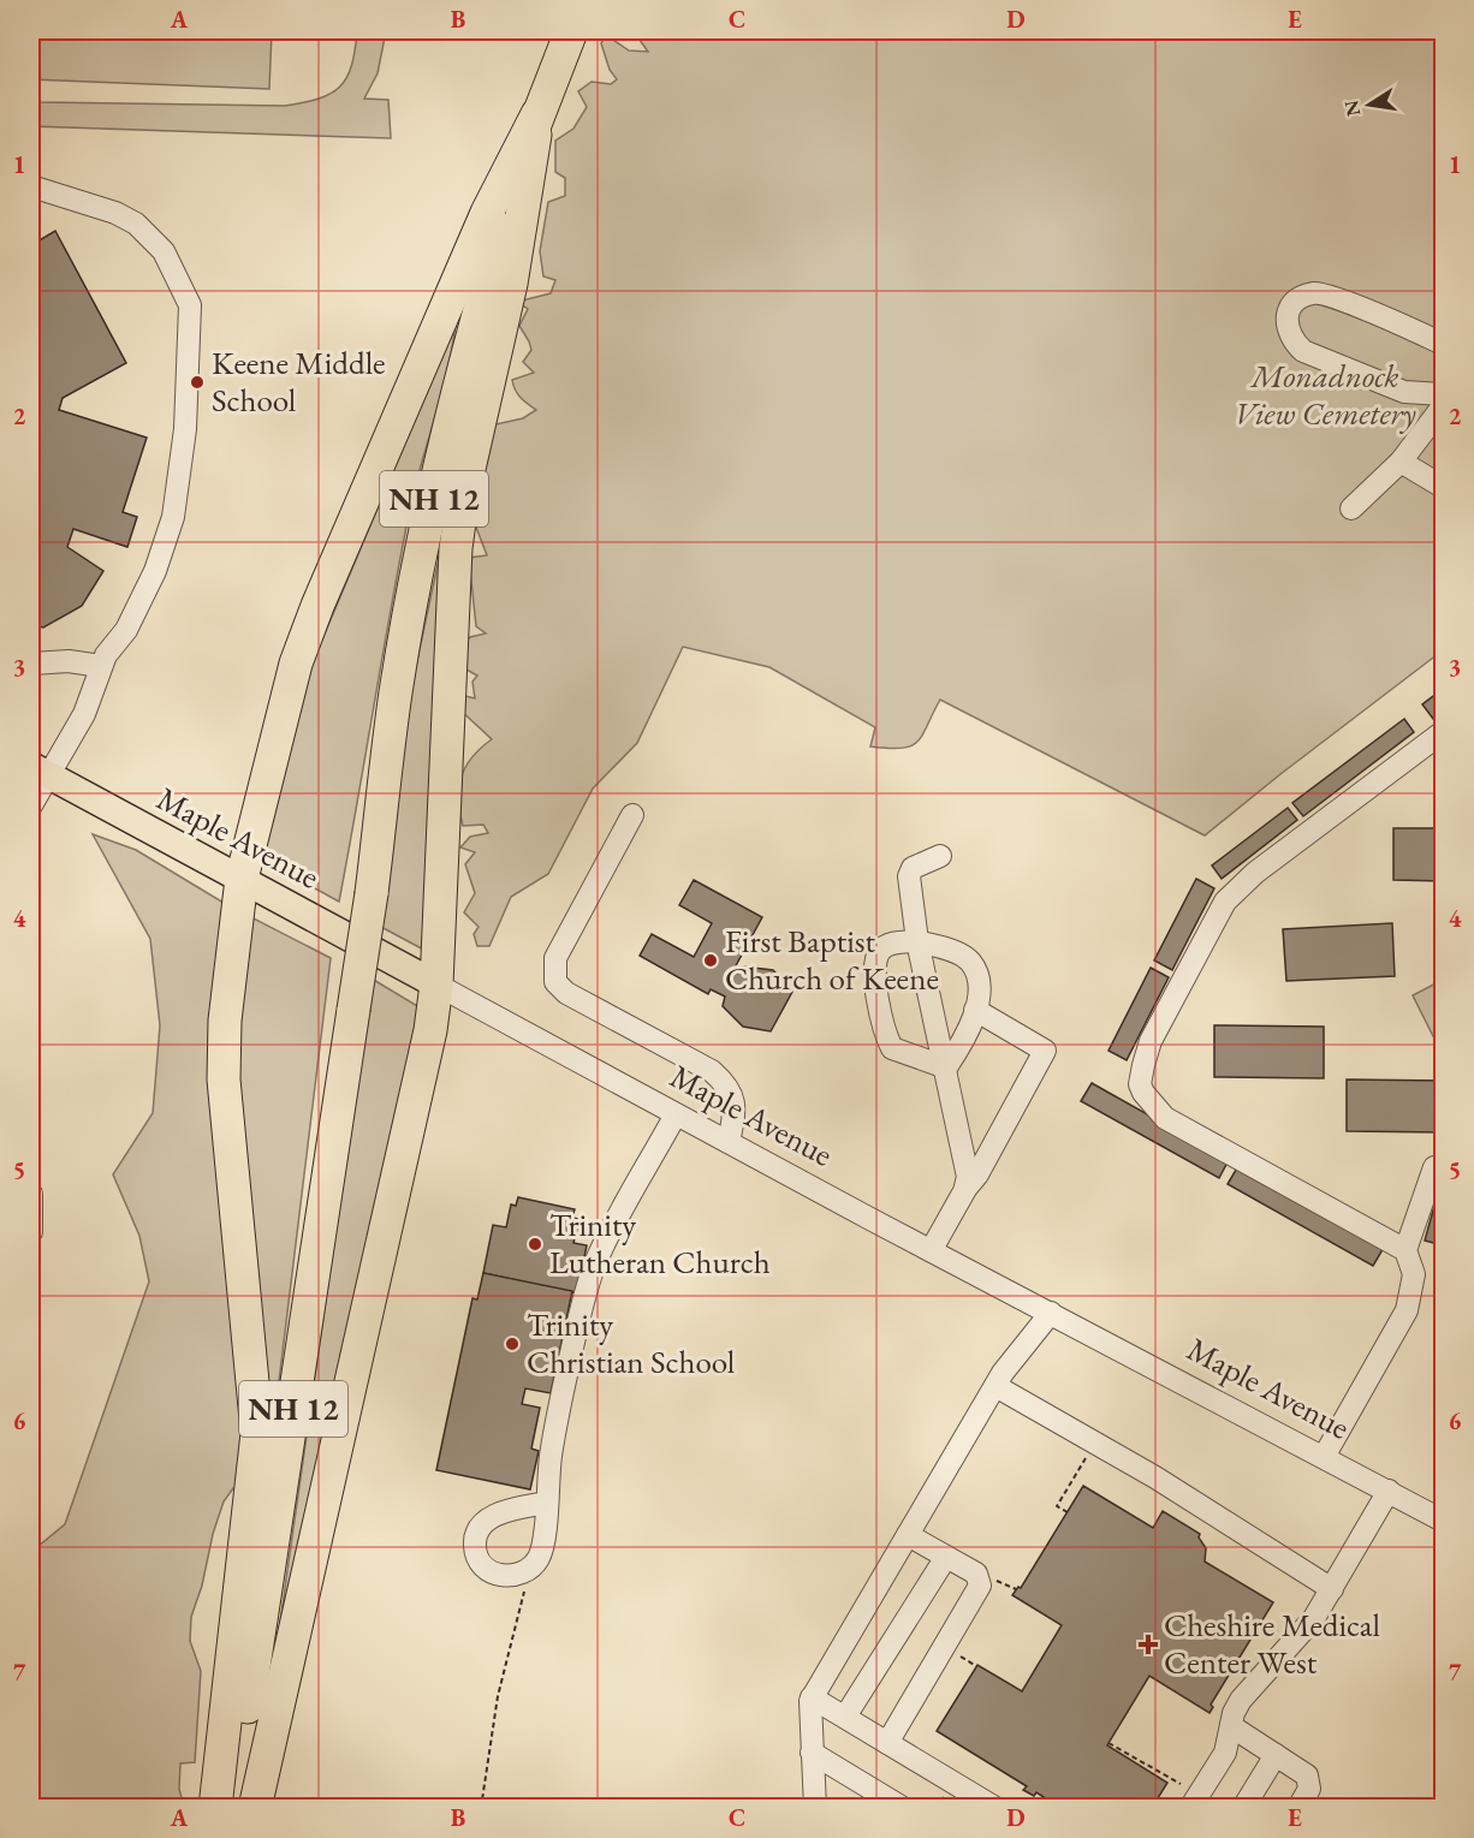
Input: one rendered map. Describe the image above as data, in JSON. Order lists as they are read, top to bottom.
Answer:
{
  "streets": {
    "highway": ["NH 12"],
    "main road": ["Maple Avenue"]
  },
  "crossings": [
    ["NH 12", "Maple Avenue"]
  ],
  "parks": ["Monadnock View Cemetery"],
  "places": {
    "other": [
      "Keene Middle School",
      "First Baptist Church of Keene",
      "Trinity Lutheran Church",
      "Trinity Christian School"
    ],
    "health": ["Cheshire Medical Center West"]
  },
  "north": "left",
  "grid": {
    "columns": [
      "A",
      "B",
      "C",
      "D",
      "E"
    ],
    "rows": [
      "1",
      "2",
      "3",
      "4",
      "5",
      "6",
      "7"
    ]
  }
}
